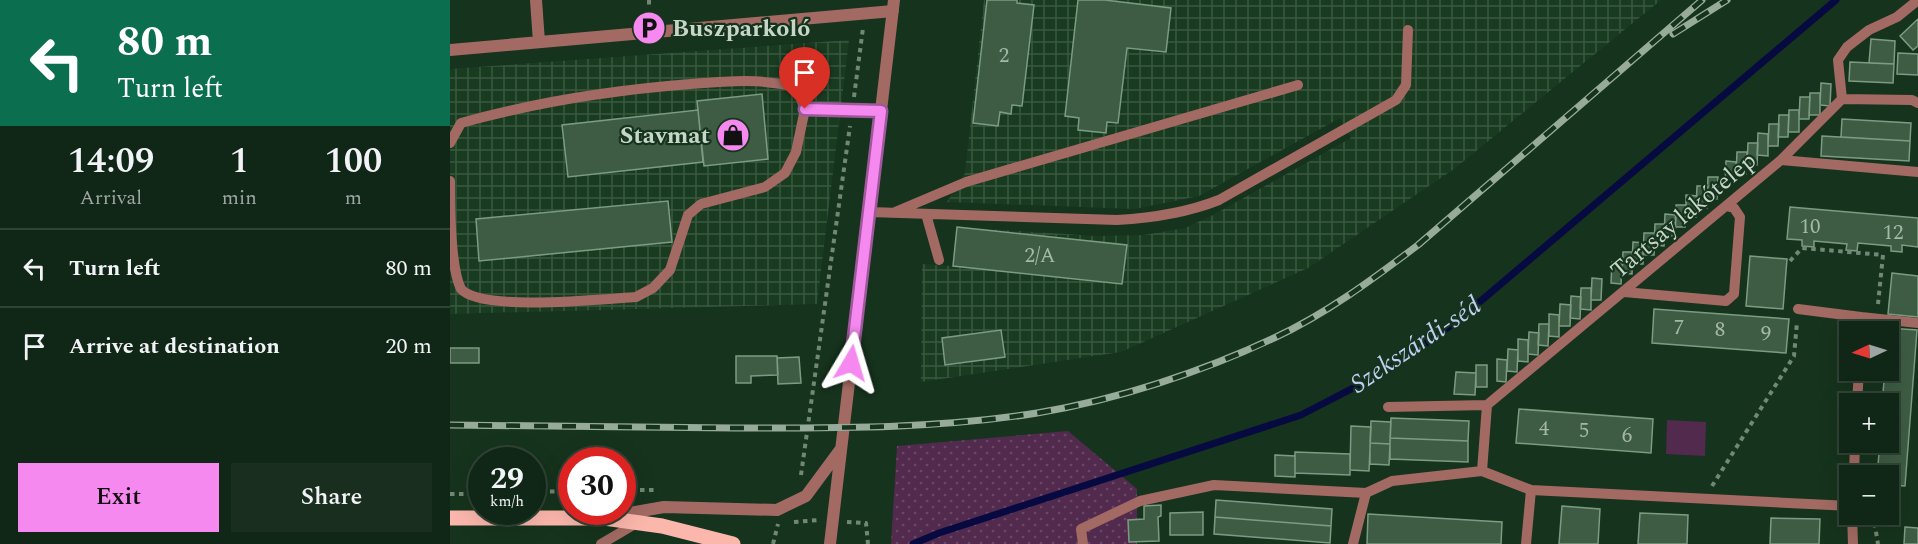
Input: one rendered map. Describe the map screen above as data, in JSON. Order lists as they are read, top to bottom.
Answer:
{
  "streets": {
    "lane": ["Tartsay lakótelep"]
  },
  "water": ["Szekszárdi-séd"],
  "places": {
    "parking": ["Buszparkoló"],
    "shop": ["Stavmat"]
  },
  "house_numbers": [
    "2",
    "10",
    "12",
    "2/A",
    "7",
    "8",
    "9",
    "4",
    "5",
    "6"
  ],
  "north": "left",
  "page": {
    "turn": ["80 m", "Turn left"],
    "eta": [
      "14:09",
      "Arrival",
      "1",
      "min",
      "100",
      "m"
    ],
    "list": [
      {
        "name": "Turn left",
        "value": "80 m"
      },
      {
        "name": "Arrive at destination",
        "value": "20 m"
      }
    ],
    "map_buttons": ["+", "−"],
    "speed": "29 km/h",
    "limit": "30",
    "buttons": ["Exit", "Share"]
  }
}
